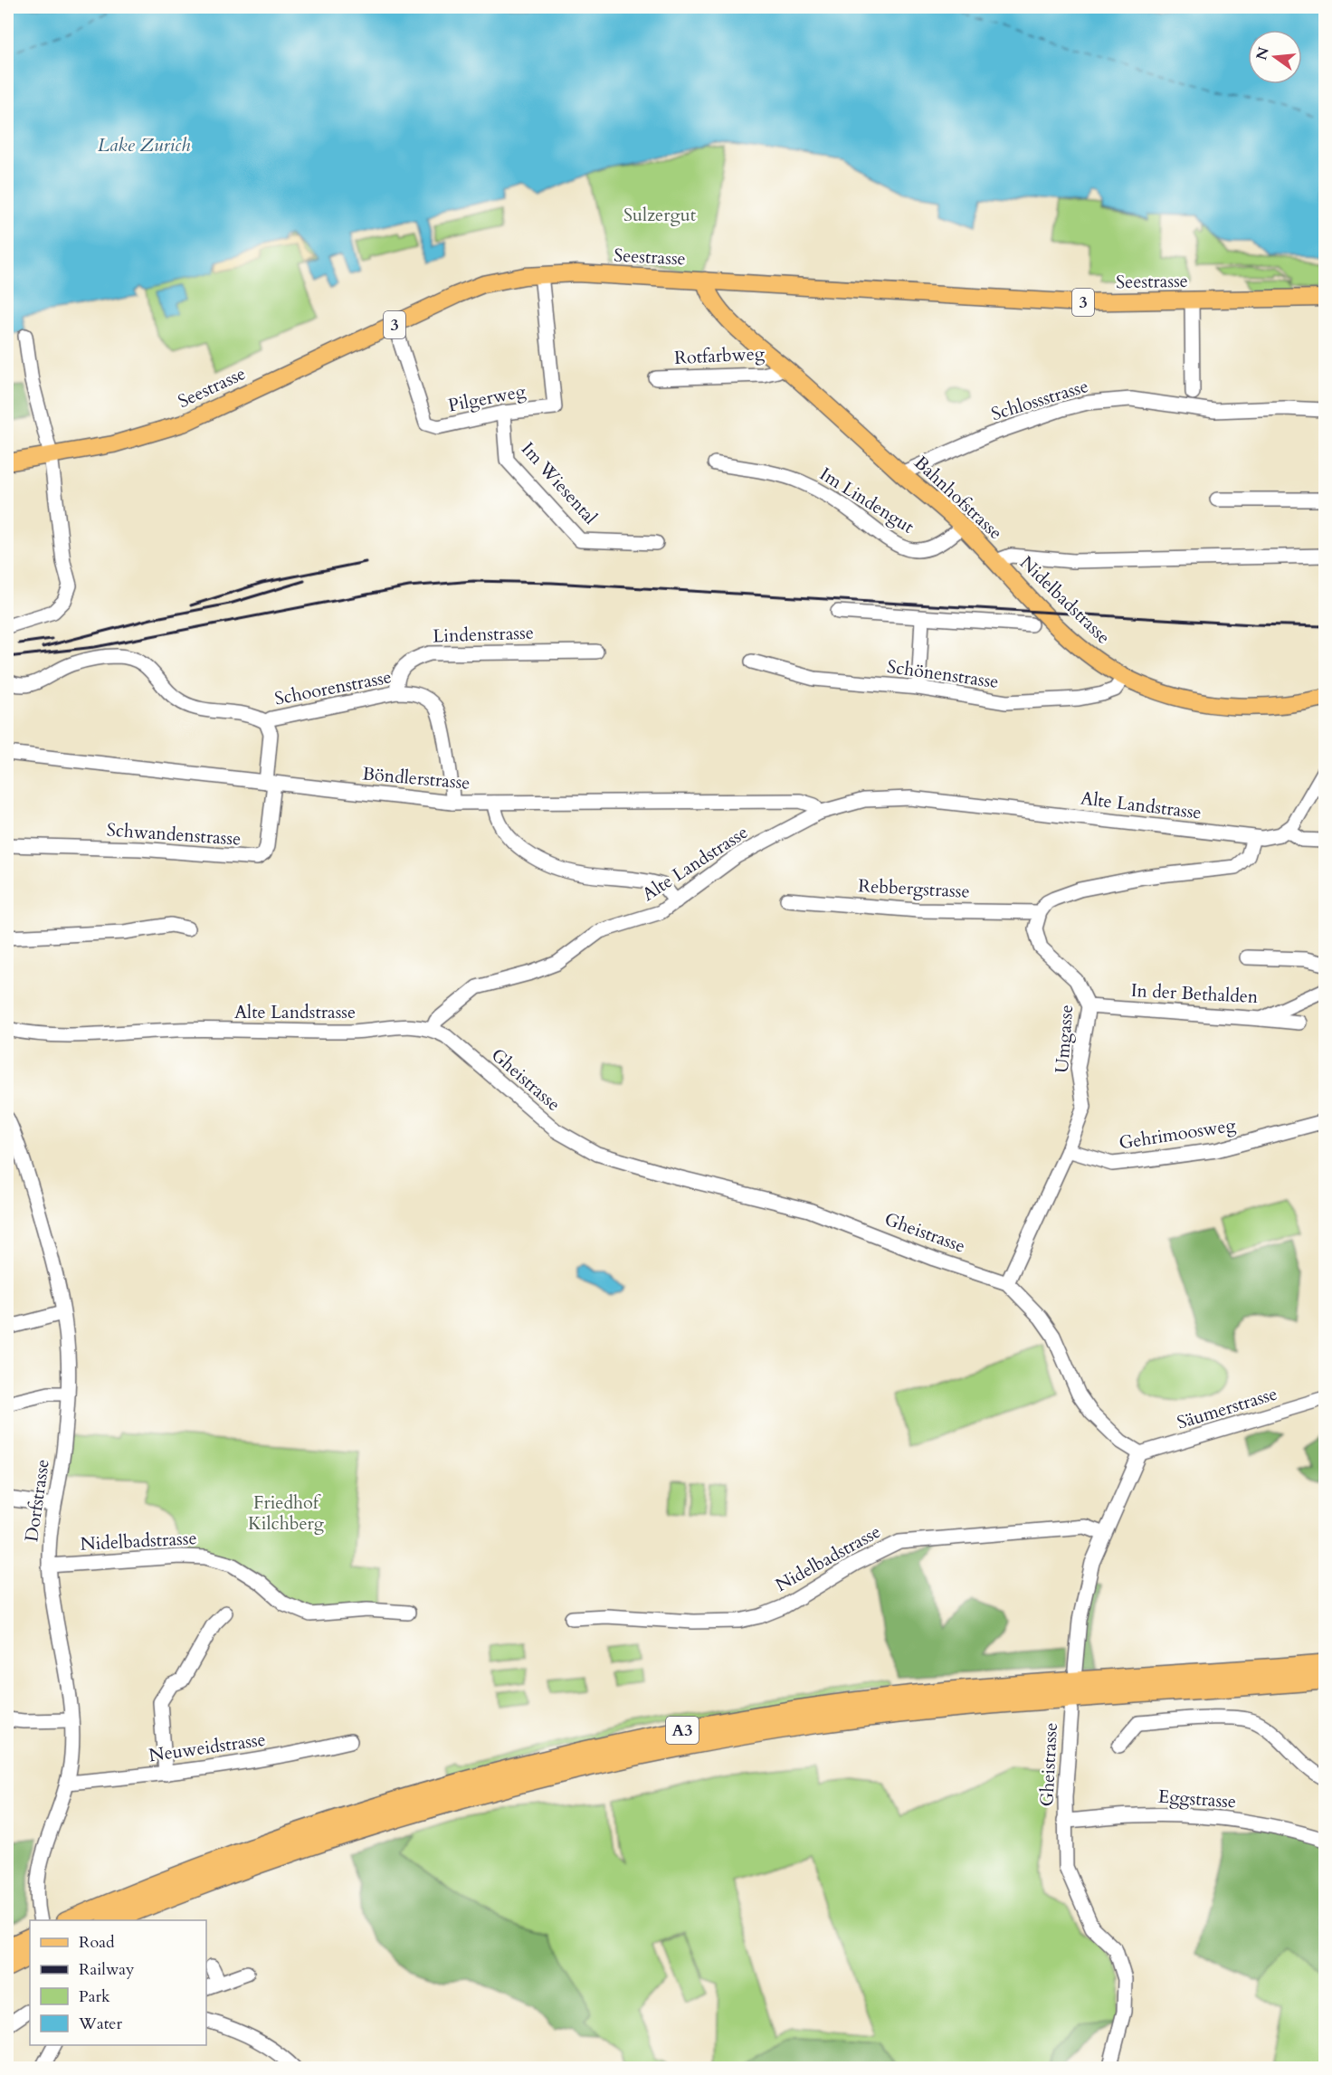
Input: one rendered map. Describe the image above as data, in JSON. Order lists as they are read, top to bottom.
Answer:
{
  "streets": {
    "highway": ["A3"],
    "main road": [
      "Seestrasse",
      "3",
      "Bahnhofstrasse",
      "Nidelbadstrasse"
    ],
    "street": [
      "Rotfarbweg",
      "Pilgerweg",
      "Schlossstrasse",
      "Im Wiesental",
      "Im Lindengut",
      "Lindenstrasse",
      "Schönenstrasse",
      "Schoorenstrasse",
      "Böndlerstrasse",
      "Alte Landstrasse",
      "Schwandenstrasse",
      "Rebbergstrasse",
      "In der Bethalden",
      "Umgasse",
      "Gheistrasse",
      "Gehrimoosweg",
      "Säumerstrasse",
      "Dorfstrasse",
      "Neuweidstrasse",
      "Eggstrasse"
    ]
  },
  "crossings": [
    ["Seestrasse", "Pilgerweg"],
    ["Seestrasse", "Bahnhofstrasse"],
    ["Rotfarbweg", "Bahnhofstrasse"],
    ["Pilgerweg", "Im Wiesental"],
    ["Schlossstrasse", "Bahnhofstrasse"],
    ["Bahnhofstrasse", "Im Lindengut"],
    ["Bahnhofstrasse", "Nidelbadstrasse"],
    ["Nidelbadstrasse", "Schönenstrasse"],
    ["Nidelbadstrasse", "Dorfstrasse"],
    ["Lindenstrasse", "Schoorenstrasse"],
    ["Schoorenstrasse", "Böndlerstrasse"],
    ["Schoorenstrasse", "Schwandenstrasse"],
    ["Böndlerstrasse", "Alte Landstrasse"],
    ["Böndlerstrasse", "Schwandenstrasse"],
    ["Alte Landstrasse", "Gheistrasse"],
    ["Rebbergstrasse", "Umgasse"],
    ["In der Bethalden", "Umgasse"],
    ["Umgasse", "Gheistrasse"],
    ["Umgasse", "Gehrimoosweg"],
    ["Gheistrasse", "Säumerstrasse"],
    ["Gheistrasse", "Eggstrasse"],
    ["Dorfstrasse", "Neuweidstrasse"]
  ],
  "water": ["Lake Zurich"],
  "parks": ["Sulzergut", "Friedhof Kilchberg"],
  "legend": [
    "Road",
    "Railway",
    "Park",
    "Water"
  ],
  "north": "left"
}
